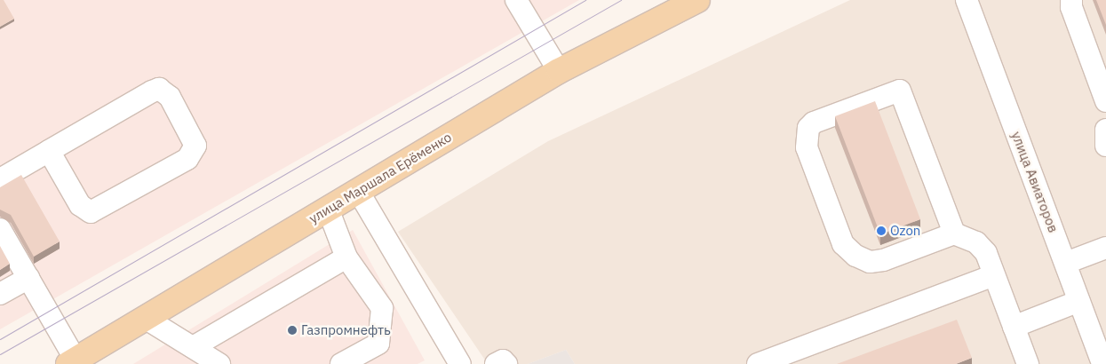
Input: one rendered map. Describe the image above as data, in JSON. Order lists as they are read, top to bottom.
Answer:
{
  "streets": {
    "main road": ["улица Маршала Ерёменко"],
    "street": ["улица Авиаторов"]
  },
  "places": ["Ozon", "Газпромнефть"]
}
